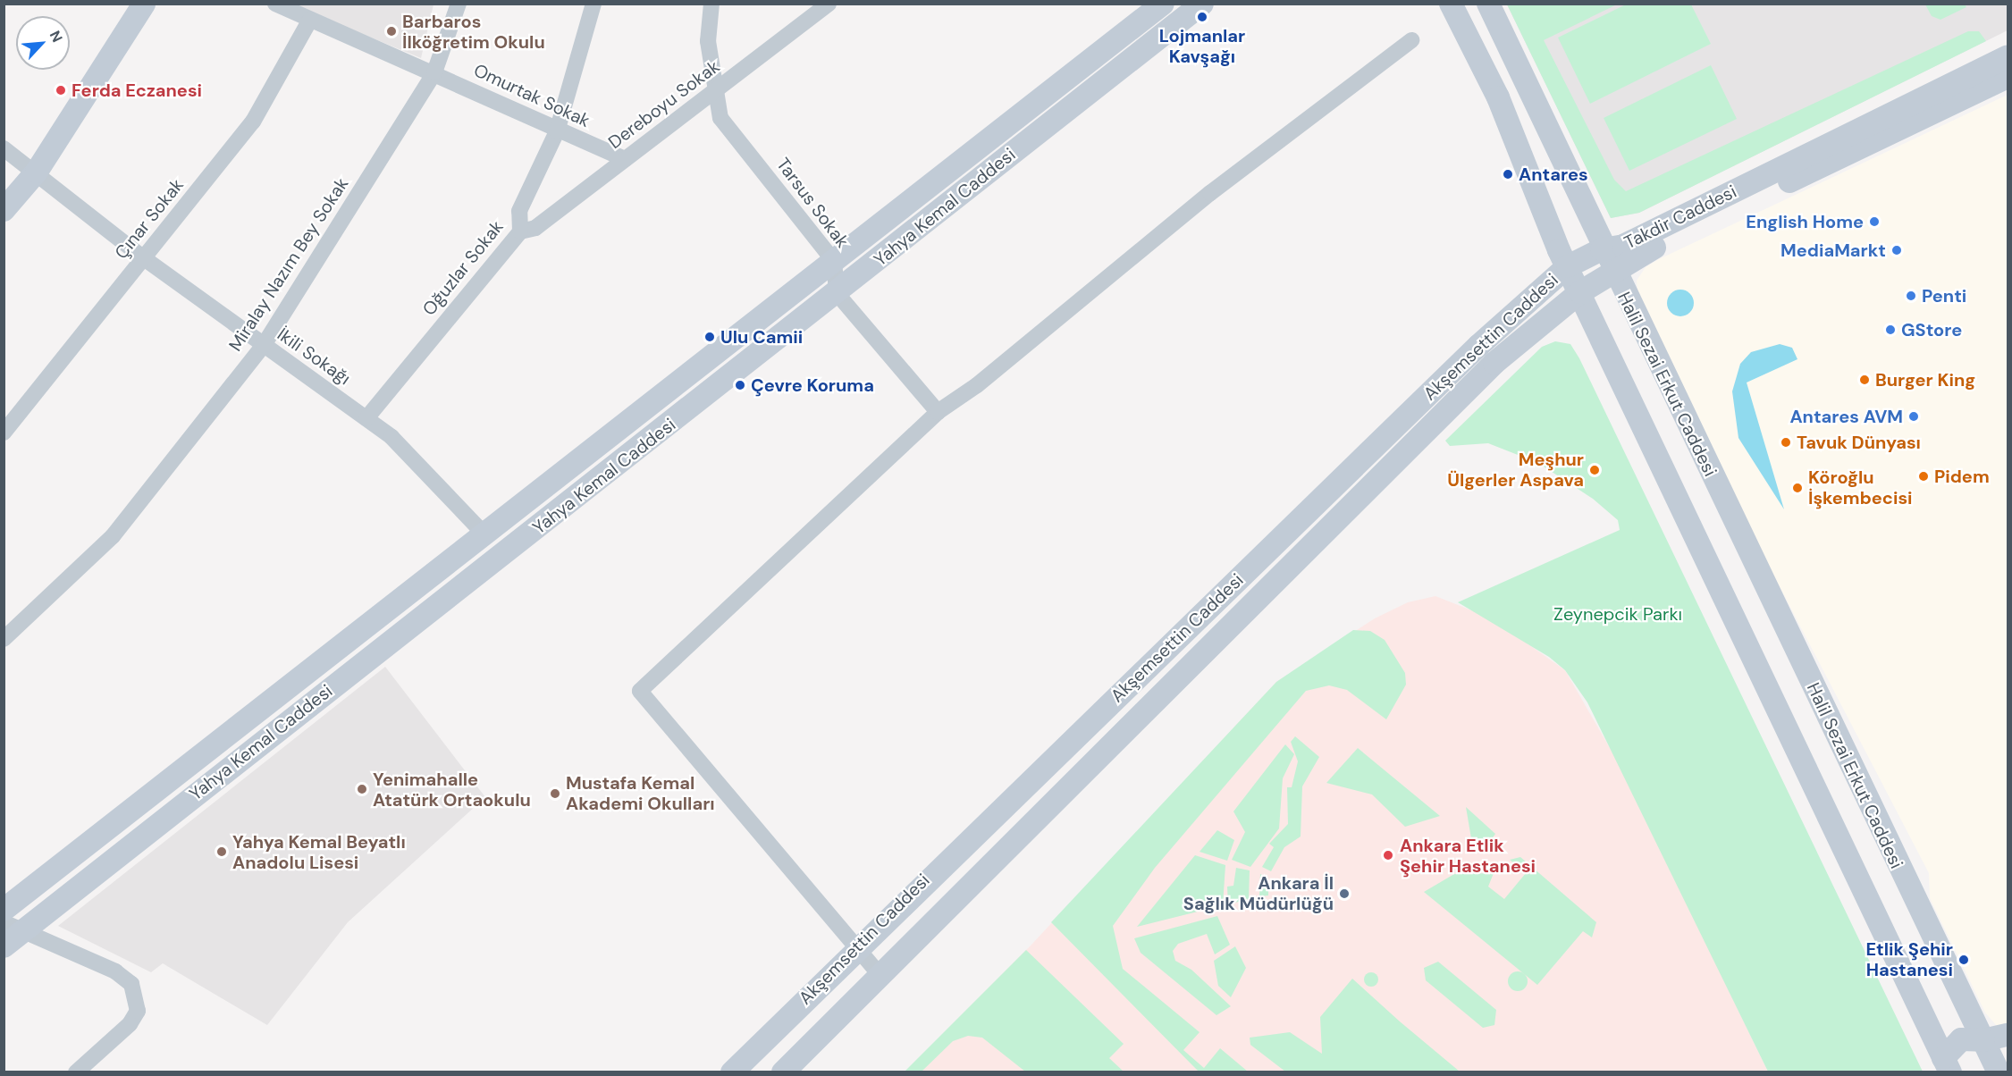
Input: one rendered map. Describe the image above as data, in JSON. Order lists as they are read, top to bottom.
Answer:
{
  "streets": {
    "main road": [
      "Yahya Kemal Caddesi",
      "Takdir Caddesi",
      "Akşemsettin Caddesi",
      "Halil Sezai Erkut Caddesi"
    ],
    "street": [
      "Omurtak Sokak",
      "Dereboyu Sokak",
      "Tarsus Sokak",
      "Çınar Sokak",
      "Miralay Nazım Bey Sokak",
      "Oğuzlar Sokak",
      "İkili Sokağı"
    ]
  },
  "crossings": [
    ["Omurtak Sokak", "Dereboyu Sokak"],
    ["Omurtak Sokak", "Çınar Sokak"],
    ["Omurtak Sokak", "Miralay Nazım Bey Sokak"],
    ["Omurtak Sokak", "Oğuzlar Sokak"],
    ["Dereboyu Sokak", "Tarsus Sokak"],
    ["Dereboyu Sokak", "Oğuzlar Sokak"],
    ["Tarsus Sokak", "Yahya Kemal Caddesi"],
    ["Yahya Kemal Caddesi", "İkili Sokağı"],
    ["Takdir Caddesi", "Halil Sezai Erkut Caddesi"],
    ["Çınar Sokak", "İkili Sokağı"],
    ["Miralay Nazım Bey Sokak", "İkili Sokağı"],
    ["Oğuzlar Sokak", "İkili Sokağı"],
    ["Akşemsettin Caddesi", "Halil Sezai Erkut Caddesi"]
  ],
  "parks": ["Zeynepcik Parkı"],
  "places": [
    "Lojmanlar Kavşağı",
    "Barbaros İlköğretim Okulu",
    "Ferda Eczanesi",
    "Antares",
    "English Home",
    "MediaMarkt",
    "Penti",
    "GStore",
    "Ulu Camii",
    "Burger King",
    "Çevre Koruma",
    "Antares AVM",
    "Tavuk Dünyası",
    "Meşhur Ülgerler Aspava",
    "Pidem",
    "Köroğlu İşkembecisi",
    "Yenimahalle Atatürk Ortaokulu",
    "Mustafa Kemal Akademi Okulları",
    "Yahya Kemal Beyatlı Anadolu Lisesi",
    "Ankara Etlik Şehir Hastanesi",
    "Ankara İl Sağlık Müdürlüğü",
    "Etlik Şehir Hastanesi"
  ],
  "north": "top right"
}
